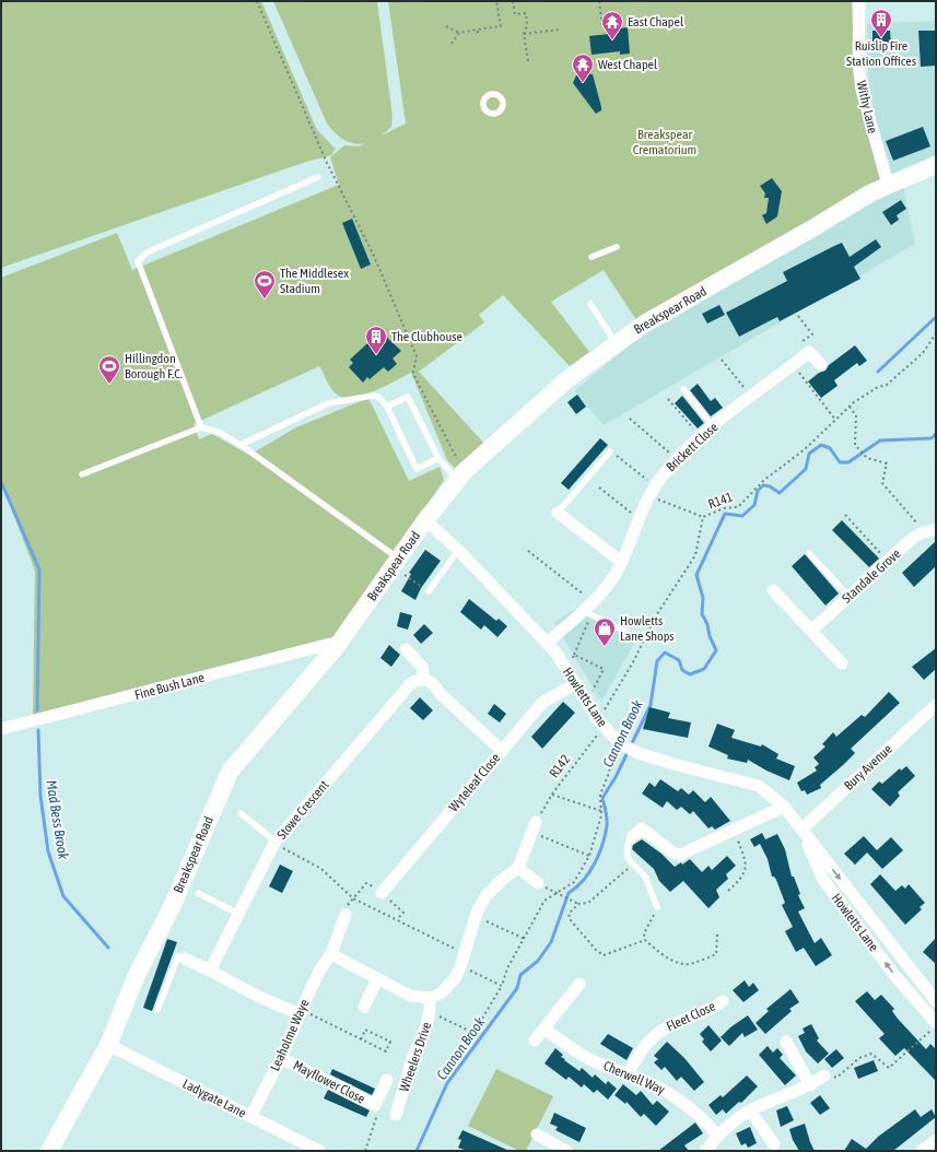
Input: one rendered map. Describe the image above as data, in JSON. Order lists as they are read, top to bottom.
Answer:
{
  "streets": {
    "street": [
      "Withy Lane",
      "Breakspear Road",
      "Brickett Close",
      "Standale Grove",
      "Fine Bush Lane",
      "Howletts Lane",
      "Bury Avenue",
      "Wyteleaf Close",
      "Stowe Crescent",
      "Fleet Close",
      "Leaholme Waye",
      "Wheelers Drive",
      "Cherwell Way",
      "Mayflower Close",
      "Ladygate Lane"
    ],
    "path": ["R141", "R142"]
  },
  "crossings": [
    ["Withy Lane", "Breakspear Road"],
    ["Breakspear Road", "Fine Bush Lane"],
    ["Breakspear Road", "Howletts Lane"],
    ["Breakspear Road", "Ladygate Lane"],
    ["Brickett Close", "Howletts Lane"],
    ["R141", "Howletts Lane"],
    ["R141", "R142"],
    ["Howletts Lane", "R142"],
    ["Howletts Lane", "Bury Avenue"],
    ["Howletts Lane", "Wyteleaf Close"],
    ["Fleet Close", "Cherwell Way"],
    ["Leaholme Waye", "Mayflower Close"],
    ["Leaholme Waye", "Ladygate Lane"]
  ],
  "water": ["Cannon Brook", "Mad Bess Brook"],
  "parks": ["Breakspear Crematorium"],
  "places": {
    "building": ["Ruislip Fire Station Offices", "The Clubhouse"],
    "temple": ["East Chapel", "West Chapel"],
    "sports": ["The Middlesex Stadium", "Hillingdon Borough F.C."],
    "shop": ["Howletts Lane Shops"]
  }
}
